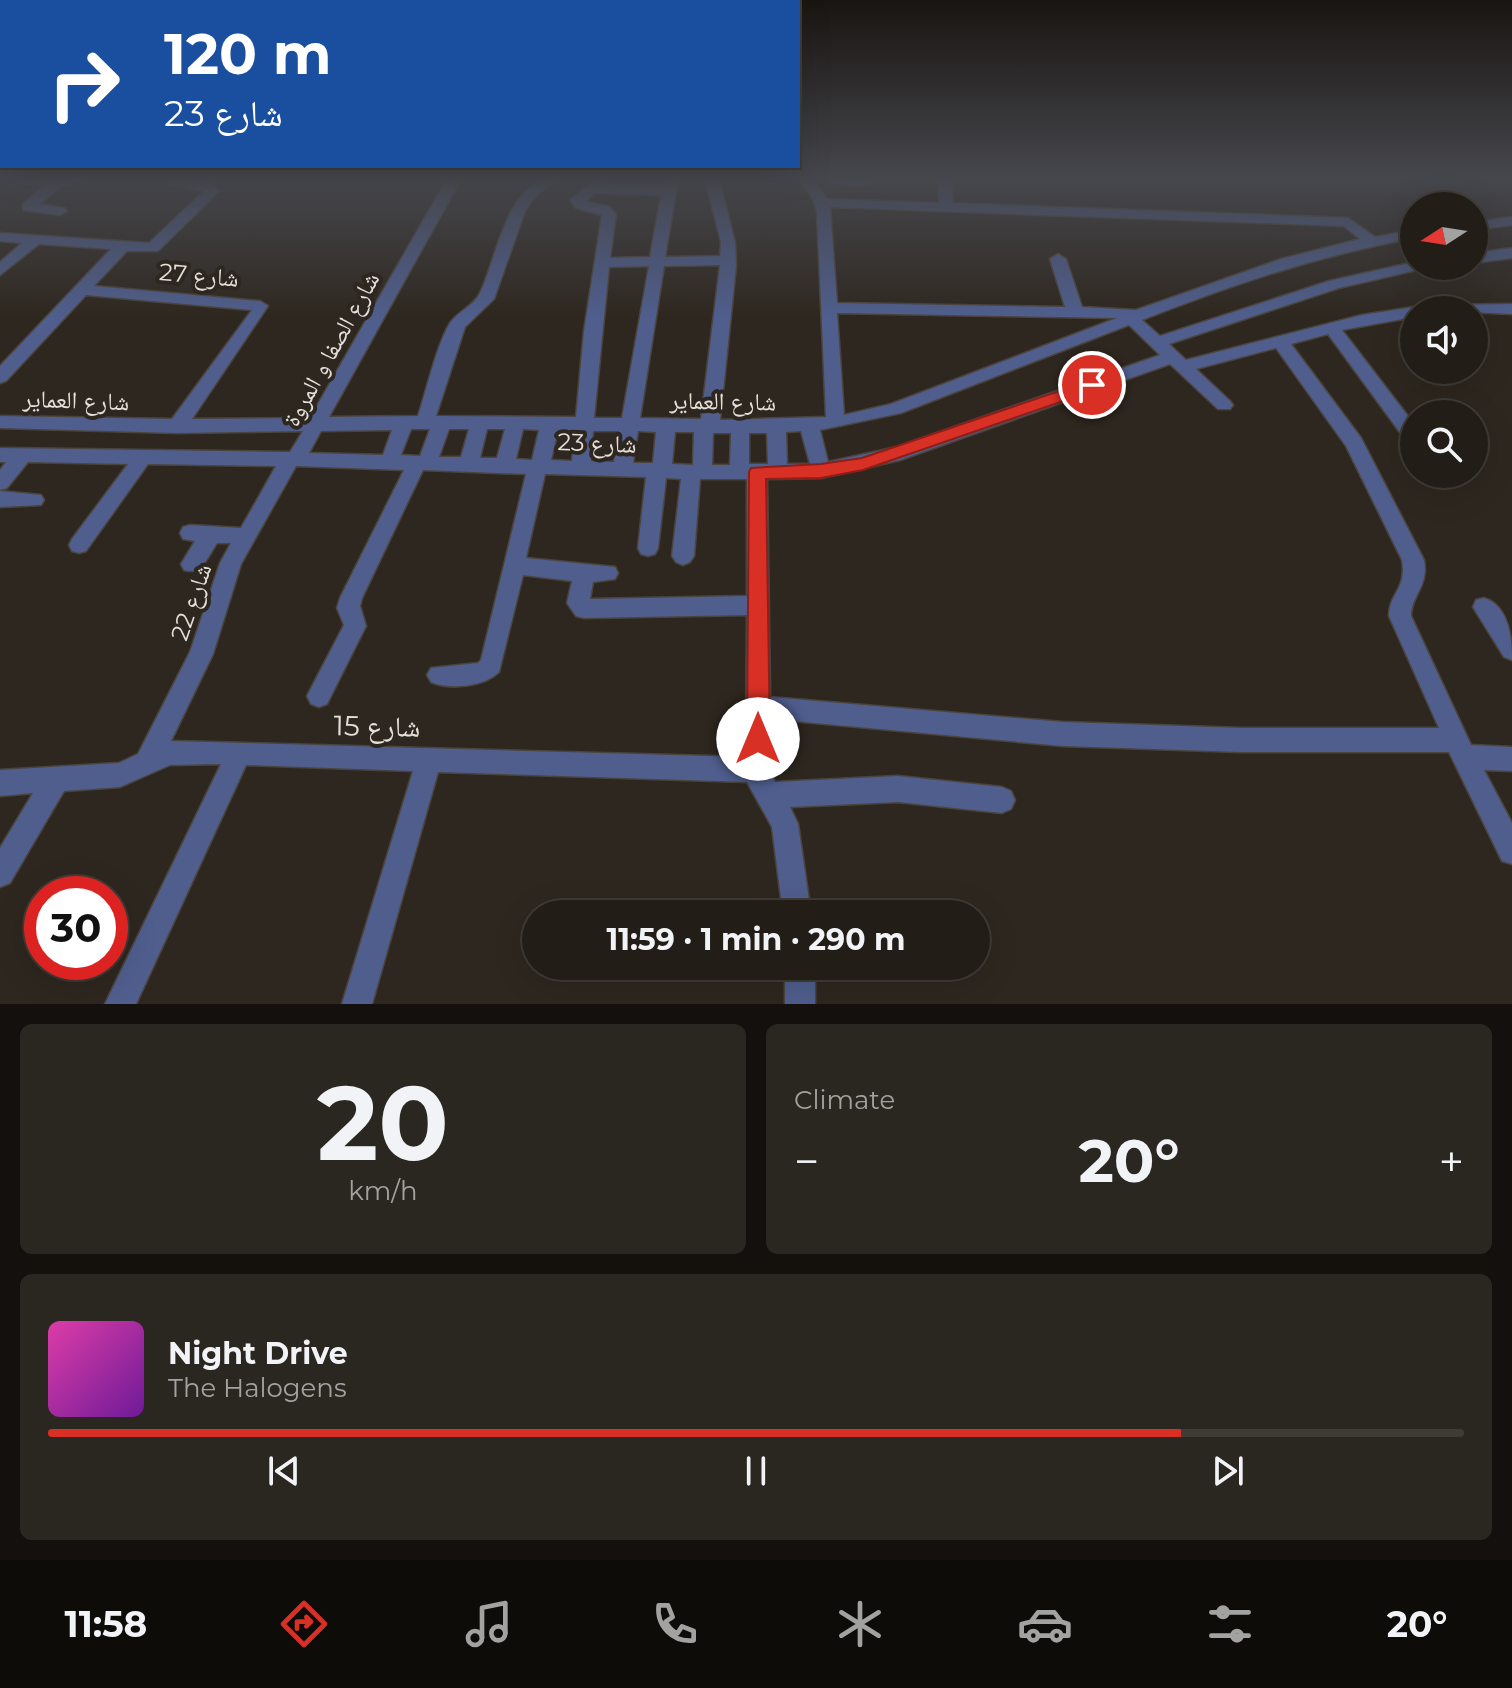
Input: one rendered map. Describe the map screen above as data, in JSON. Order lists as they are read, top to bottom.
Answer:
{
  "streets": {
    "street": [
      "شارع 27",
      "شارع الصفا و المروة",
      "شارع العماير",
      "شارع 23",
      "شارع 22",
      "شارع 15"
    ]
  },
  "crossings": [
    ["شارع 27", "شارع العماير"],
    ["شارع الصفا و المروة", "شارع العماير"],
    ["شارع الصفا و المروة", "شارع 23"],
    ["شارع الصفا و المروة", "شارع 22"],
    ["شارع 23", "شارع 22"],
    ["شارع 22", "شارع 15"]
  ],
  "north": "left",
  "page": {
    "turn": ["120 m", "شارع 23"],
    "limit": "30",
    "trip": "11:59 · 1 min · 290 m",
    "tile": [
      ["20", "km/h"],
      "Climate"
    ],
    "heat": ["−", "20°", "+"],
    "song": ["Night Drive", "The Halogens"],
    "tabs": ["11:58", "20°"]
  }
}
